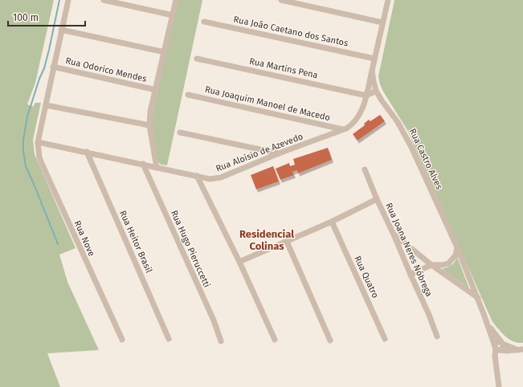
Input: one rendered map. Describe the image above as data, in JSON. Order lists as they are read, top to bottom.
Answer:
{
  "streets": {
    "street": [
      "Rua João Caetano dos Santos",
      "Rua Martins Pena",
      "Rua Odorico Mendes",
      "Rua Joaquim Manoel de Macedo",
      "Rua Aloísio de Azevedo",
      "Rua Castro Alves",
      "Rua Nove",
      "Rua Heitor Brasil",
      "Rua Hugo Pieruccetti",
      "Rua Joana Neres Nóbrega",
      "Rua Quatro"
    ]
  },
  "crossings": [
    ["Rua João Caetano dos Santos", "Rua Castro Alves"],
    ["Rua Martins Pena", "Rua Aloísio de Azevedo"],
    ["Rua Odorico Mendes", "Rua Nove"],
    ["Rua Joaquim Manoel de Macedo", "Rua Aloísio de Azevedo"],
    ["Rua Aloísio de Azevedo", "Rua Castro Alves"],
    ["Rua Aloísio de Azevedo", "Rua Nove"],
    ["Rua Aloísio de Azevedo", "Rua Heitor Brasil"],
    ["Rua Aloísio de Azevedo", "Rua Hugo Pieruccetti"]
  ],
  "districts": ["Residencial Colinas"],
  "scale_bar": "100 m"
}
